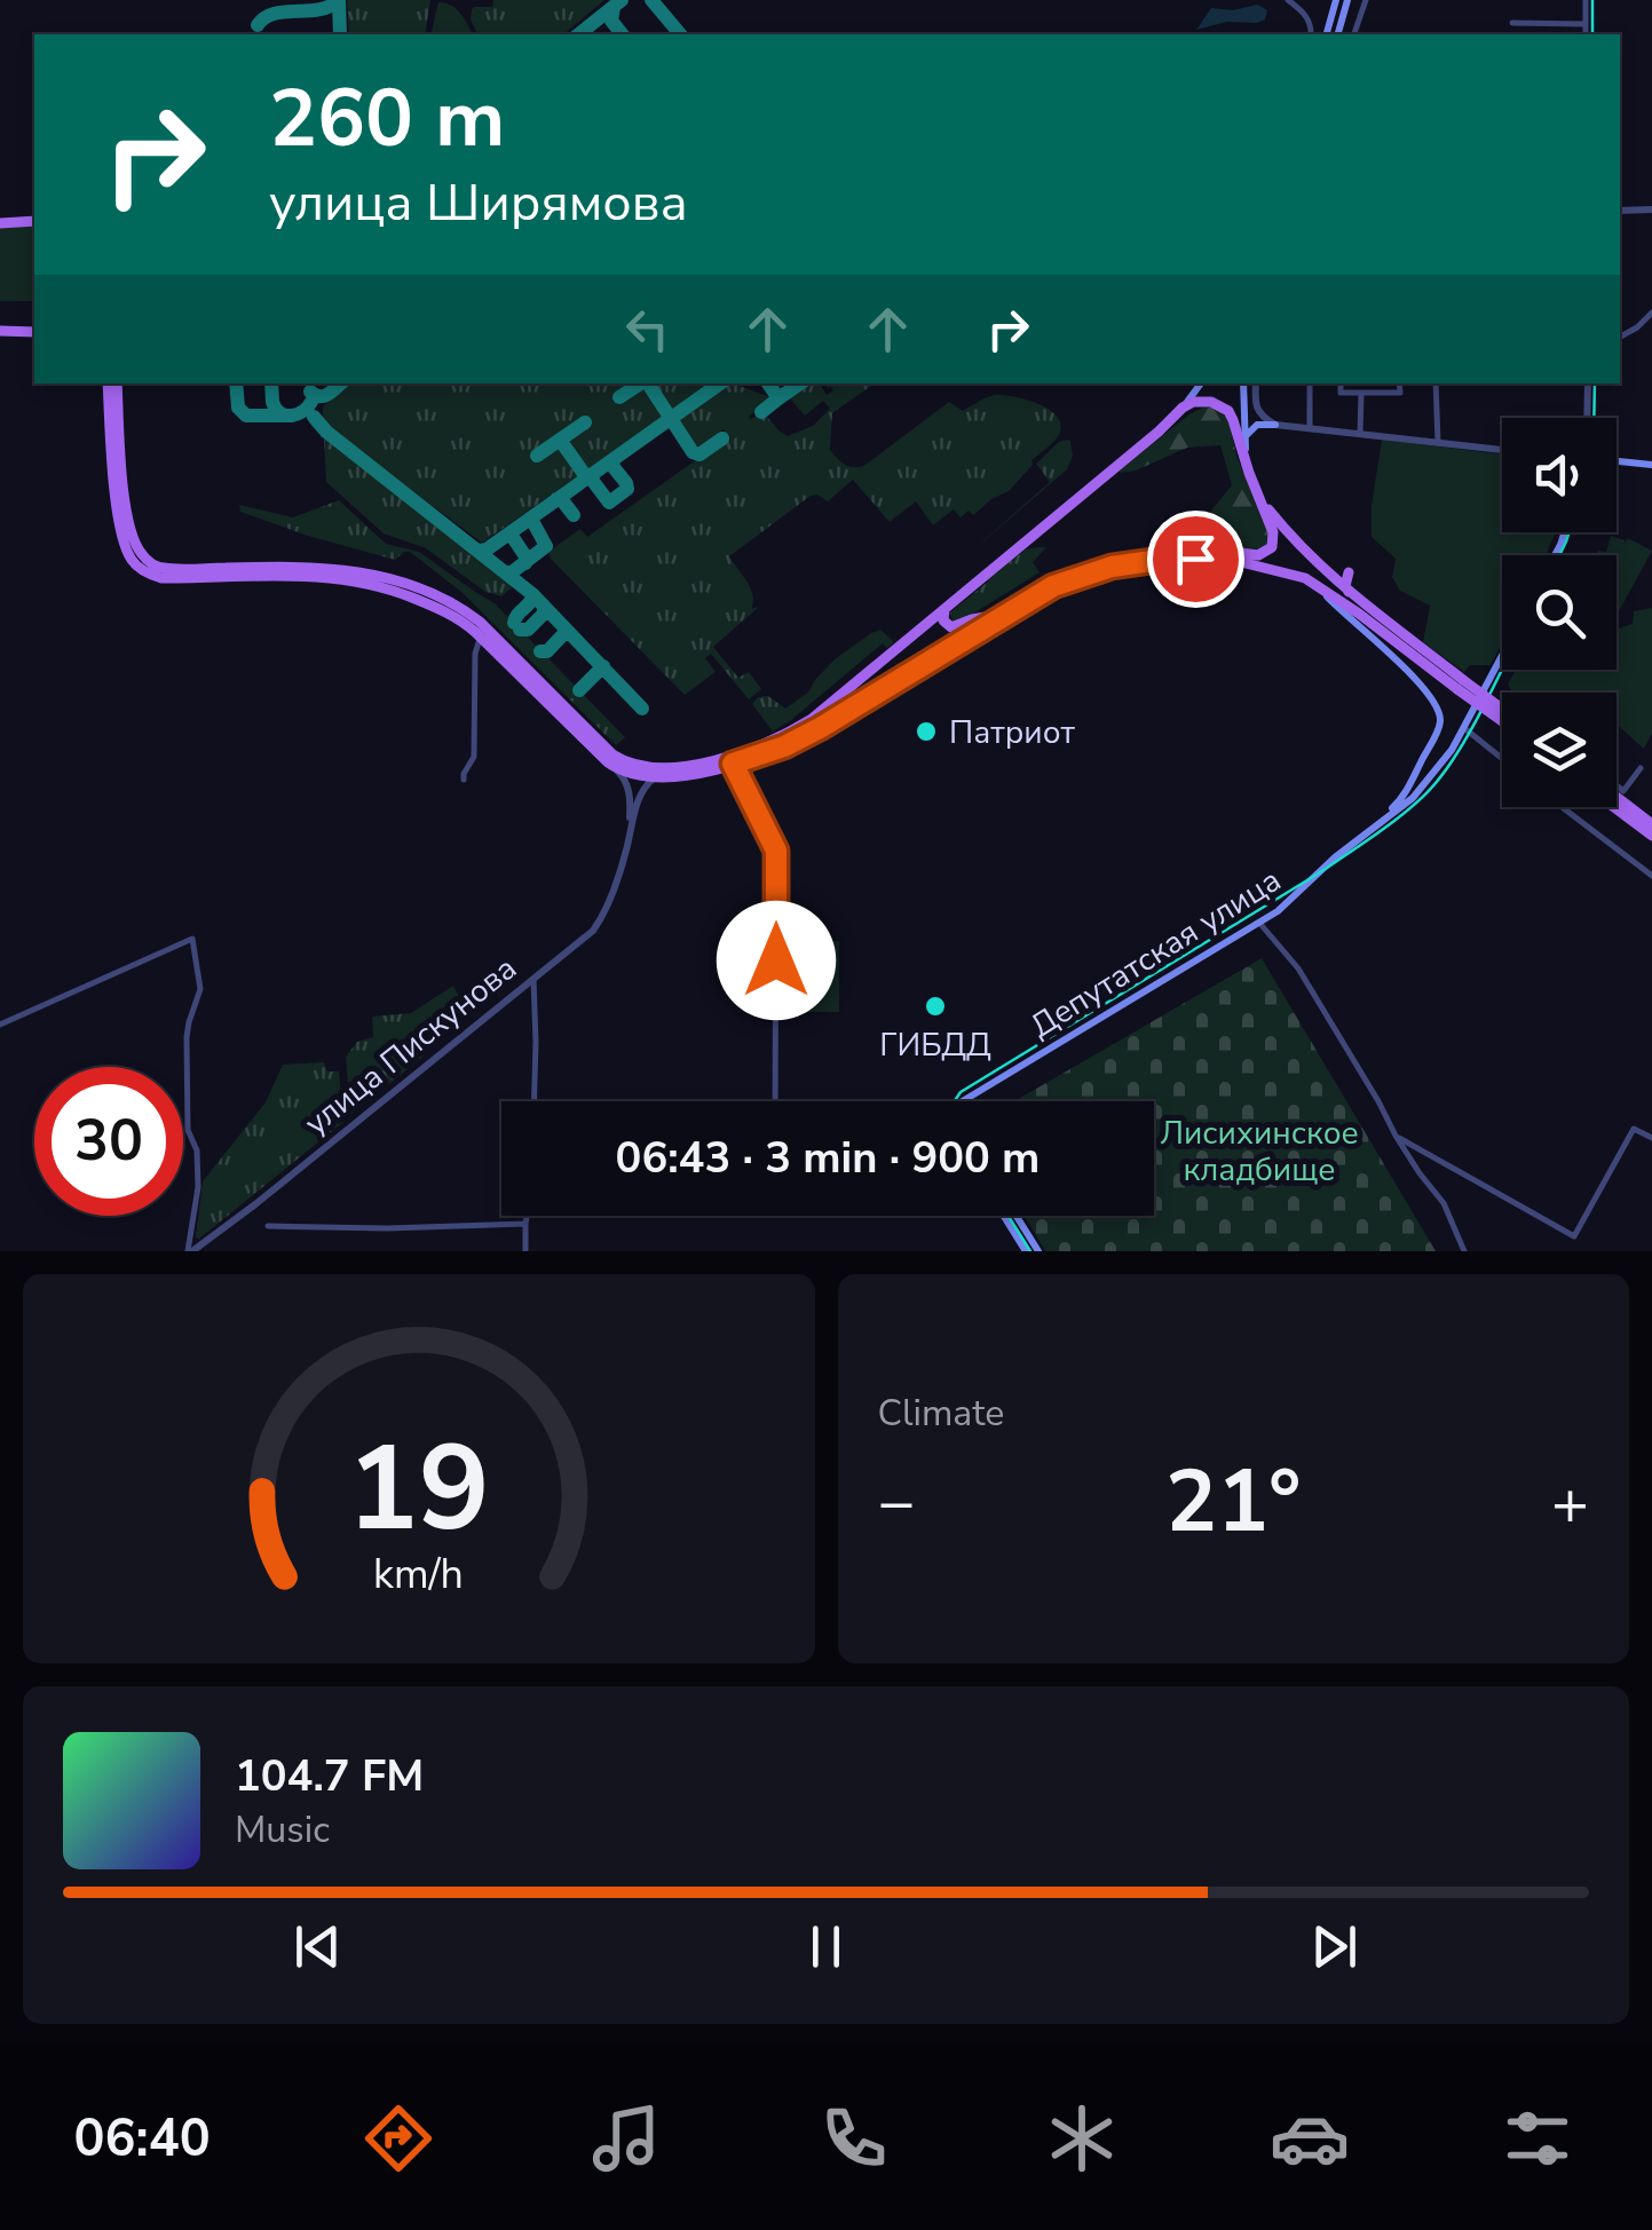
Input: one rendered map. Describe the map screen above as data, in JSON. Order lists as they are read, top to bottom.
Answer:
{
  "streets": {
    "main road": ["Депутатская улица"],
    "street": ["улица Пискунова"]
  },
  "parks": ["Лисихинское кладбище"],
  "places": ["Патриот", "ГИБДД"],
  "page": {
    "turn": ["260 m", "улица Ширямова"],
    "limit": "30",
    "trip": "06:43 · 3 min · 900 m",
    "tile": "Climate",
    "heat": ["−", "21°", "+"],
    "song": ["104.7 FM", "Music"],
    "tabs": "06:40",
    "gauge": ["19", "km/h"]
  }
}
